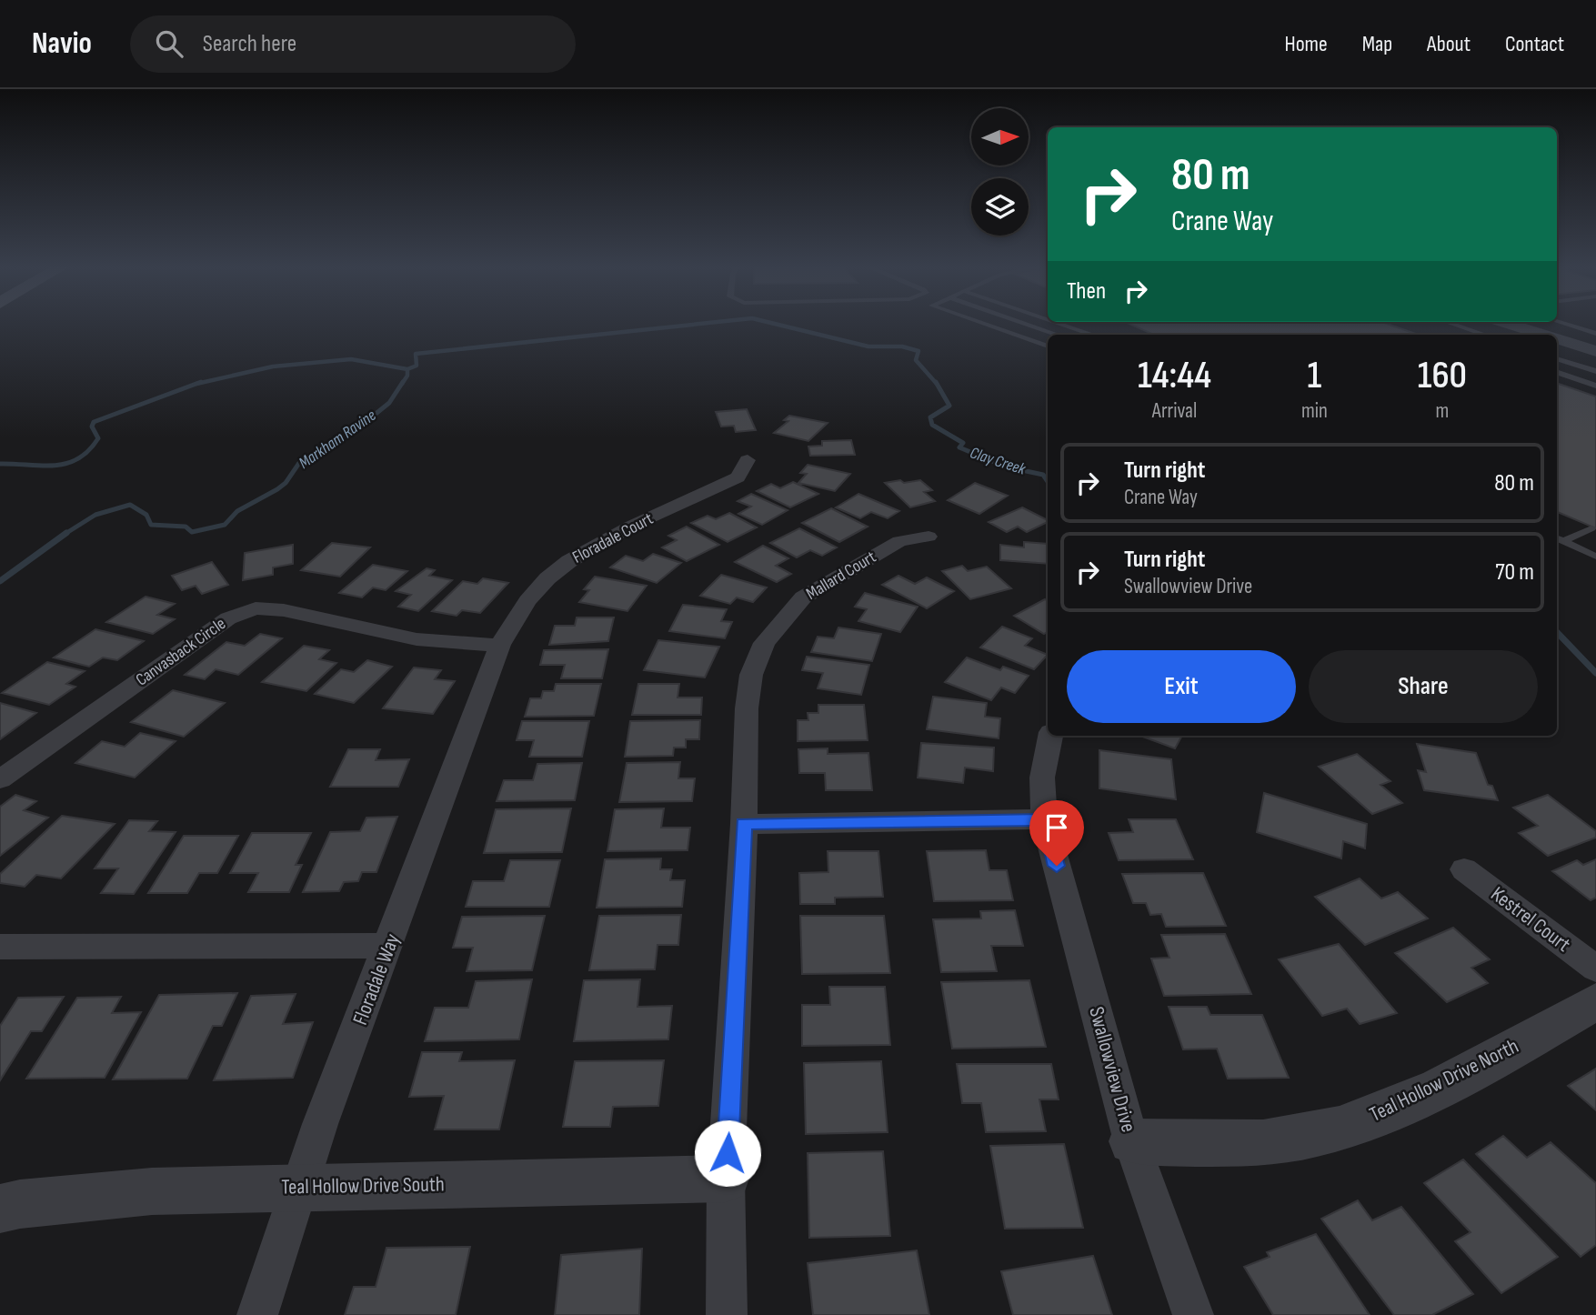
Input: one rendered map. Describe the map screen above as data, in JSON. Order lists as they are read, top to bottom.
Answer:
{
  "streets": {
    "street": [
      "Floradale Court",
      "Mallard Court",
      "Canvasback Circle",
      "Kestrel Court",
      "Floradale Way",
      "Swallowview Drive",
      "Teal Hollow Drive North",
      "Teal Hollow Drive South"
    ]
  },
  "crossings": [
    ["Floradale Court", "Canvasback Circle"],
    ["Floradale Court", "Floradale Way"],
    ["Mallard Court", "Teal Hollow Drive South"],
    ["Canvasback Circle", "Floradale Way"],
    ["Floradale Way", "Teal Hollow Drive South"],
    ["Swallowview Drive", "Teal Hollow Drive North"]
  ],
  "water": ["Markham Ravine", "Clay Creek"],
  "north": "right",
  "page": {
    "header": "Navio",
    "search": "Search here",
    "nav": [
      "Home",
      "Map",
      "About",
      "Contact"
    ],
    "turn": ["80 m", "Crane Way"],
    "then": "Then",
    "eta": [
      "14:44",
      "Arrival",
      "1",
      "min",
      "160",
      "m"
    ],
    "list": [
      {
        "name": "Turn right",
        "note": "Crane Way",
        "value": "80 m"
      },
      {
        "name": "Turn right",
        "note": "Swallowview Drive",
        "value": "70 m"
      }
    ],
    "buttons": ["Exit", "Share"]
  }
}
